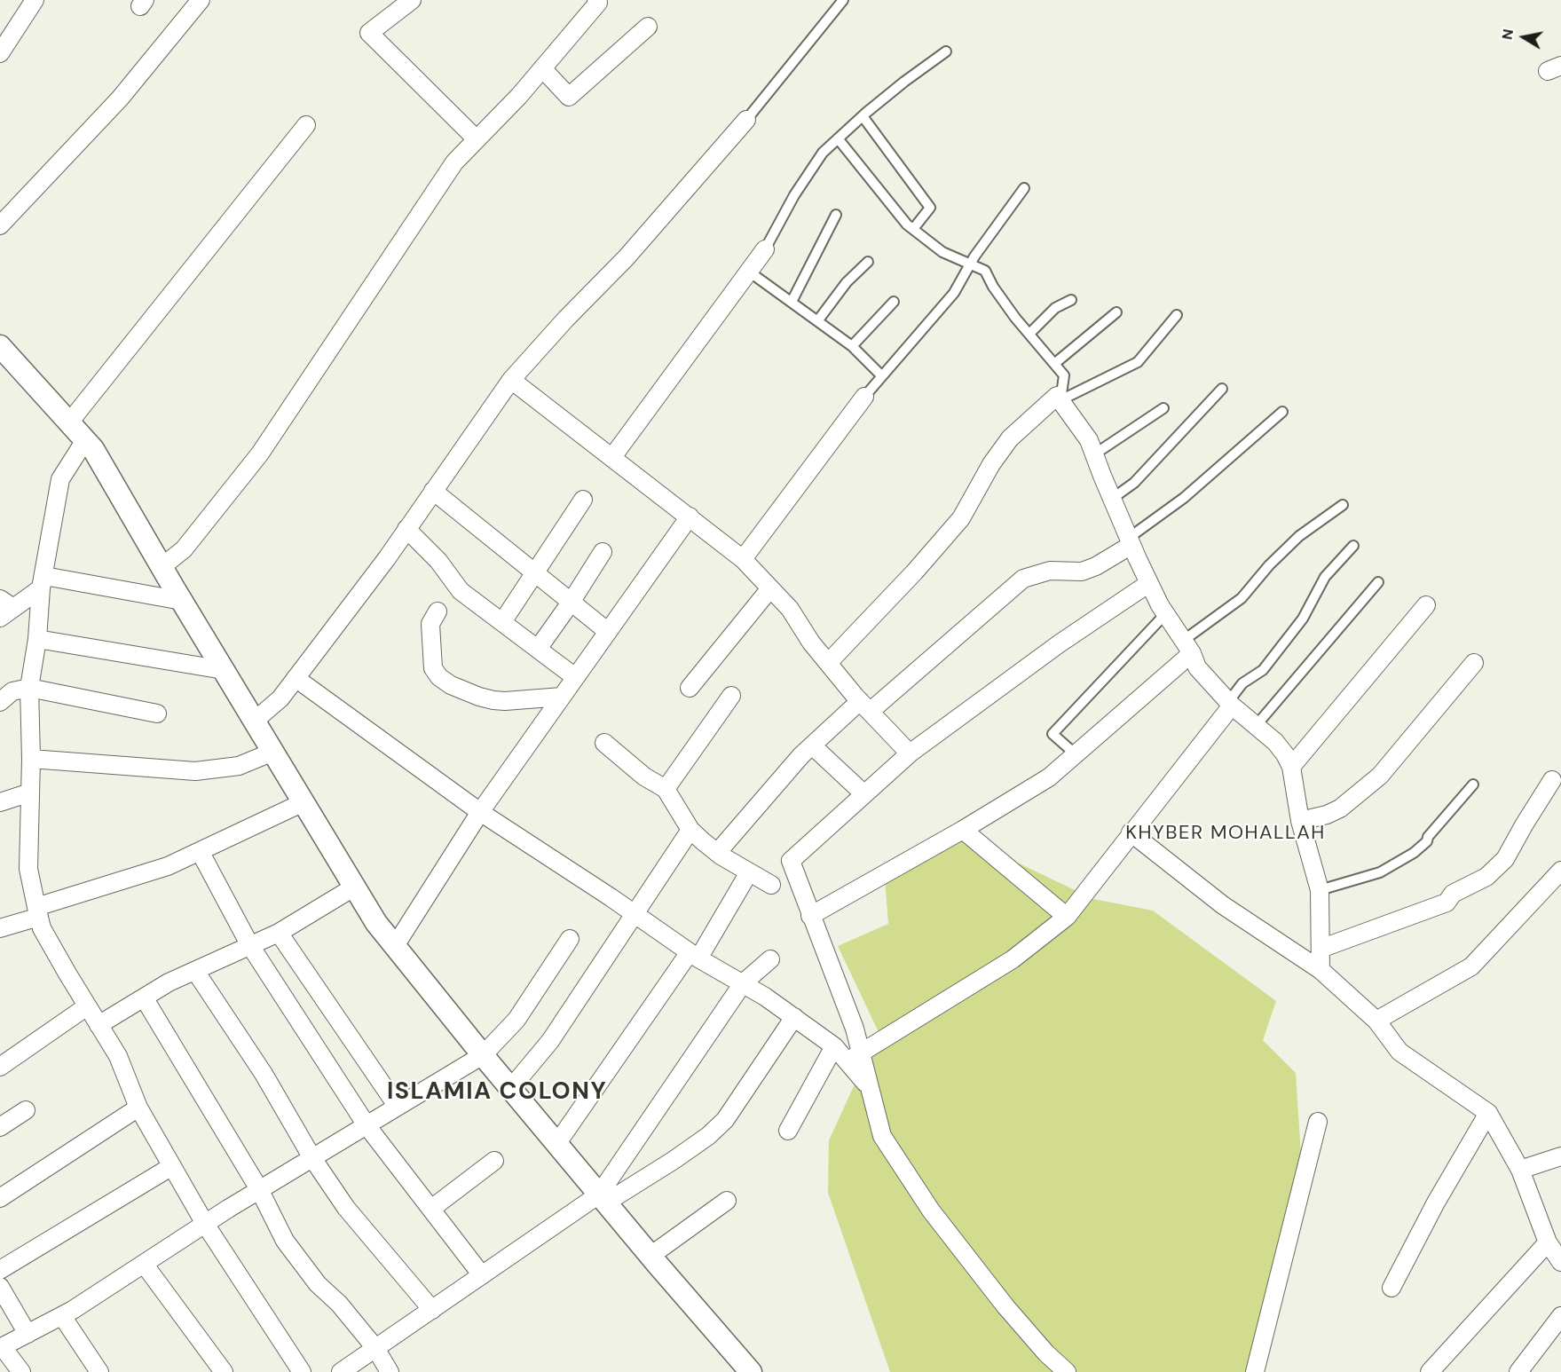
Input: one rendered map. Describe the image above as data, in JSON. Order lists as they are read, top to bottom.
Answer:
{
  "districts": ["KHYBER MOHALLAH", "ISLAMIA COLONY"],
  "north": "left"
}
